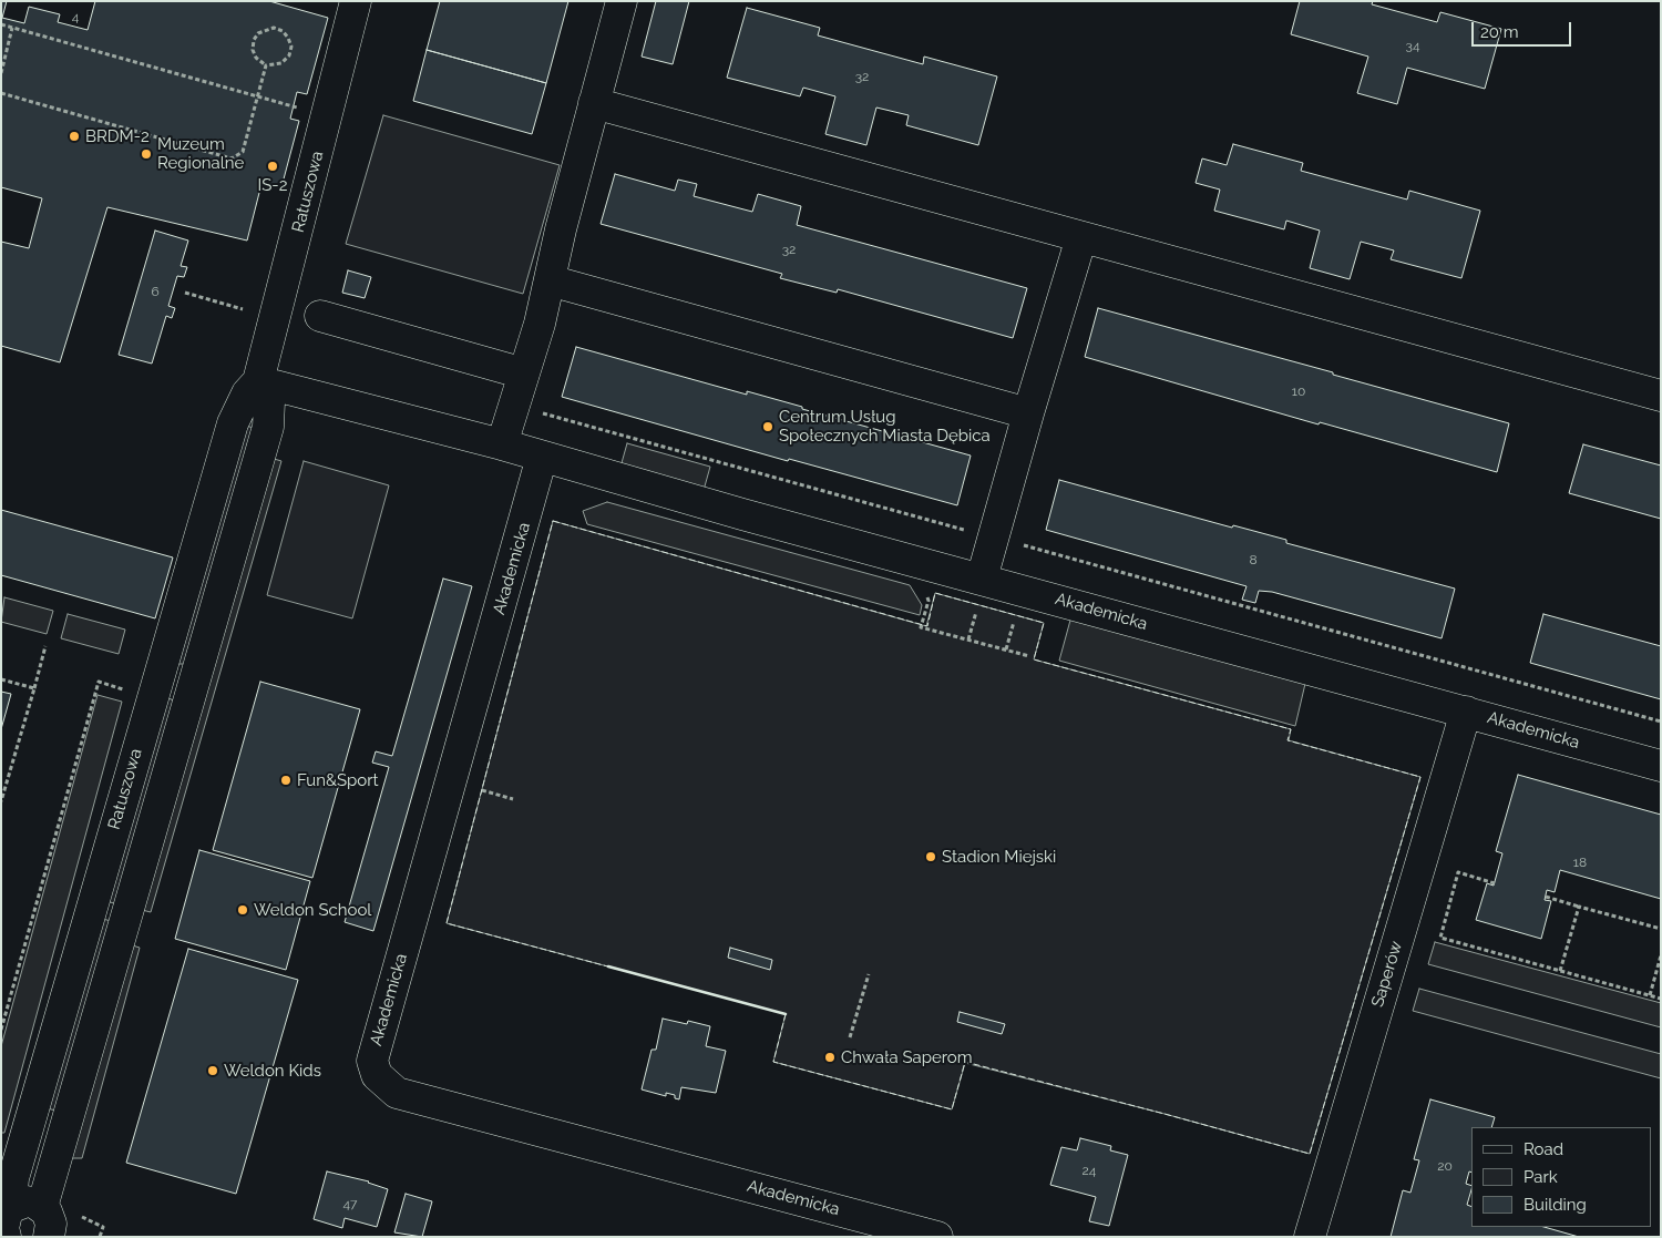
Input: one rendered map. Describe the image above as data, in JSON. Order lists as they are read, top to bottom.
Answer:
{
  "streets": {
    "street": ["Ratuszowa", "Akademicka", "Saperów"]
  },
  "crossings": [
    ["Ratuszowa", "Akademicka"],
    ["Akademicka", "Saperów"]
  ],
  "places": [
    "BRDM-2",
    "Muzeum Regionalne",
    "IS-2",
    "Centrum Usług Społecznych Miasta Dębica",
    "Fun&Sport",
    "Stadion Miejski",
    "Weldon School",
    "Chwała Saperom",
    "Weldon Kids"
  ],
  "house_numbers": [
    "4",
    "34",
    "32",
    "32",
    "6",
    "10",
    "8",
    "18",
    "20",
    "24",
    "47"
  ],
  "legend": ["Road", "Park", "Building"],
  "scale_bar": "20 m"
}
